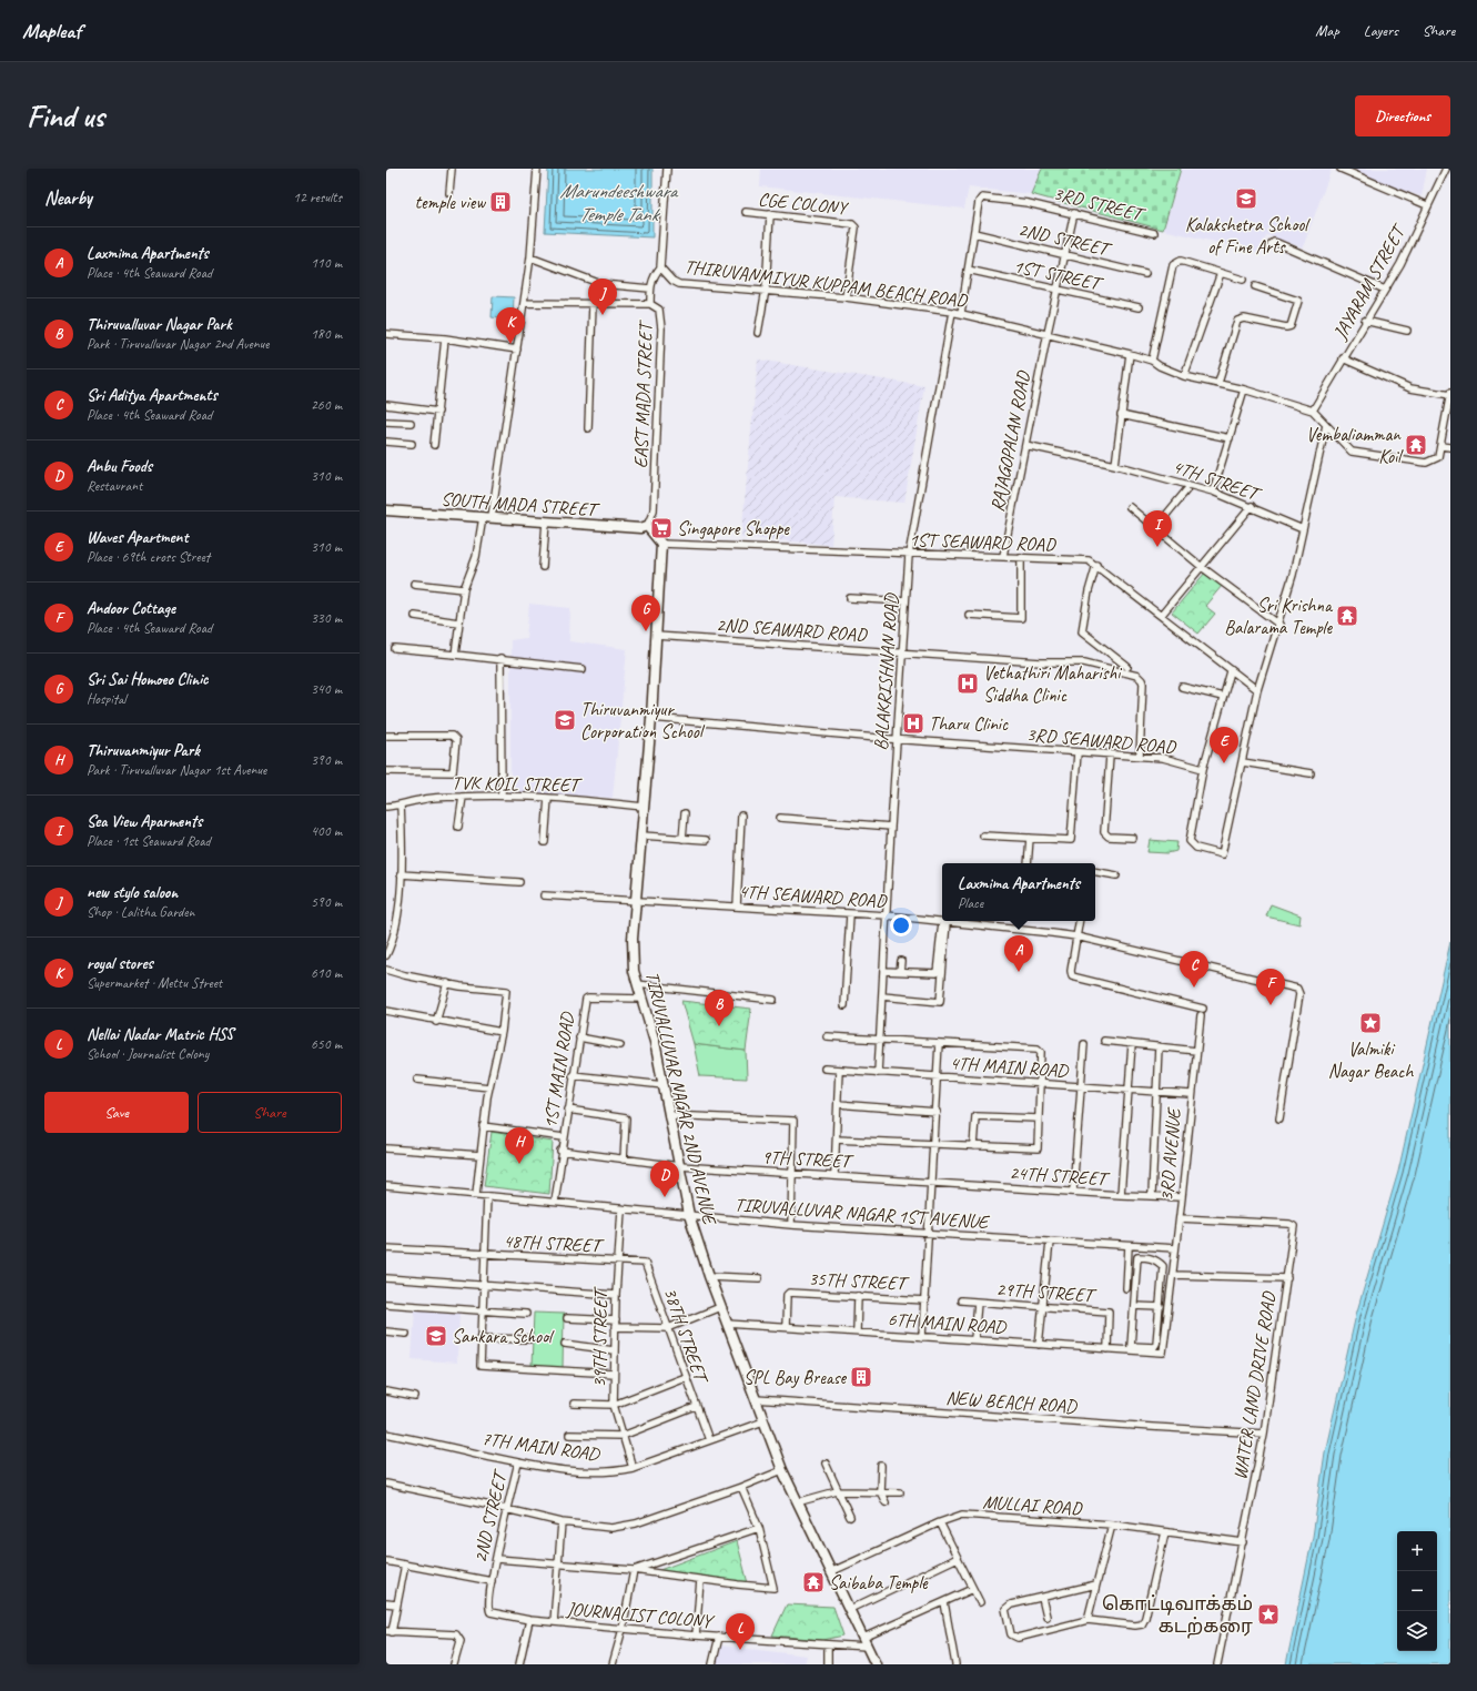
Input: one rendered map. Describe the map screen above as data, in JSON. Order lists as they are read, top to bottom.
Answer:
{
  "streets": {
    "street": [
      "CGE COLONY",
      "3RD STREET",
      "2ND STREET",
      "1ST STREET",
      "THIRUVANMIYUR KUPPAM BEACH ROAD",
      "JAYARAM STREET",
      "EAST MADA STREET",
      "RAJAGOPALAN ROAD",
      "4TH STREET",
      "SOUTH MADA STREET",
      "1ST SEAWARD ROAD",
      "2ND SEAWARD ROAD",
      "BALAKRISHNAN ROAD",
      "3RD SEAWARD ROAD",
      "TVK KOIL STREET",
      "4TH SEAWARD ROAD",
      "4TH MAIN ROAD",
      "1ST MAIN ROAD",
      "TIRUVALLUVAR NAGAR 2ND AVENUE",
      "3RD AVENUE",
      "9TH STREET",
      "24TH STREET",
      "TIRUVALLUVAR NAGAR 1ST AVENUE",
      "48TH STREET",
      "35TH STREET",
      "29TH STREET",
      "6TH MAIN ROAD",
      "38TH STREET",
      "39TH STREET",
      "WATER LAND DRIVE ROAD",
      "NEW BEACH ROAD",
      "7TH MAIN ROAD",
      "MULLAI ROAD",
      "JOURNALIST COLONY"
    ]
  },
  "crossings": [
    ["CGE COLONY", "THIRUVANMIYUR KUPPAM BEACH ROAD"],
    ["3RD STREET", "2ND STREET"],
    ["3RD STREET", "RAJAGOPALAN ROAD"],
    ["2ND STREET", "RAJAGOPALAN ROAD"],
    ["2ND STREET", "7TH MAIN ROAD"],
    ["2ND STREET", "JOURNALIST COLONY"],
    ["1ST STREET", "RAJAGOPALAN ROAD"],
    ["THIRUVANMIYUR KUPPAM BEACH ROAD", "JAYARAM STREET"],
    ["THIRUVANMIYUR KUPPAM BEACH ROAD", "EAST MADA STREET"],
    ["THIRUVANMIYUR KUPPAM BEACH ROAD", "RAJAGOPALAN ROAD"],
    ["THIRUVANMIYUR KUPPAM BEACH ROAD", "BALAKRISHNAN ROAD"],
    ["EAST MADA STREET", "SOUTH MADA STREET"],
    ["RAJAGOPALAN ROAD", "4TH STREET"],
    ["RAJAGOPALAN ROAD", "1ST SEAWARD ROAD"],
    ["1ST SEAWARD ROAD", "BALAKRISHNAN ROAD"],
    ["1ST SEAWARD ROAD", "TIRUVALLUVAR NAGAR 2ND AVENUE"],
    ["2ND SEAWARD ROAD", "BALAKRISHNAN ROAD"],
    ["2ND SEAWARD ROAD", "3RD SEAWARD ROAD"],
    ["2ND SEAWARD ROAD", "TIRUVALLUVAR NAGAR 2ND AVENUE"],
    ["BALAKRISHNAN ROAD", "3RD SEAWARD ROAD"],
    ["BALAKRISHNAN ROAD", "4TH SEAWARD ROAD"],
    ["BALAKRISHNAN ROAD", "4TH MAIN ROAD"],
    ["3RD SEAWARD ROAD", "TIRUVALLUVAR NAGAR 2ND AVENUE"],
    ["TVK KOIL STREET", "TIRUVALLUVAR NAGAR 2ND AVENUE"],
    ["4TH SEAWARD ROAD", "TIRUVALLUVAR NAGAR 2ND AVENUE"],
    ["4TH SEAWARD ROAD", "3RD AVENUE"],
    ["4TH MAIN ROAD", "3RD AVENUE"],
    ["1ST MAIN ROAD", "TIRUVALLUVAR NAGAR 2ND AVENUE"],
    ["1ST MAIN ROAD", "TIRUVALLUVAR NAGAR 1ST AVENUE"],
    ["TIRUVALLUVAR NAGAR 2ND AVENUE", "9TH STREET"],
    ["TIRUVALLUVAR NAGAR 2ND AVENUE", "TIRUVALLUVAR NAGAR 1ST AVENUE"],
    ["TIRUVALLUVAR NAGAR 2ND AVENUE", "6TH MAIN ROAD"],
    ["TIRUVALLUVAR NAGAR 2ND AVENUE", "NEW BEACH ROAD"],
    ["TIRUVALLUVAR NAGAR 2ND AVENUE", "7TH MAIN ROAD"],
    ["TIRUVALLUVAR NAGAR 2ND AVENUE", "MULLAI ROAD"],
    ["TIRUVALLUVAR NAGAR 2ND AVENUE", "JOURNALIST COLONY"],
    ["3RD AVENUE", "24TH STREET"],
    ["3RD AVENUE", "TIRUVALLUVAR NAGAR 1ST AVENUE"],
    ["3RD AVENUE", "WATER LAND DRIVE ROAD"],
    ["9TH STREET", "24TH STREET"],
    ["TIRUVALLUVAR NAGAR 1ST AVENUE", "39TH STREET"],
    ["48TH STREET", "38TH STREET"],
    ["48TH STREET", "39TH STREET"],
    ["35TH STREET", "6TH MAIN ROAD"],
    ["29TH STREET", "6TH MAIN ROAD"],
    ["38TH STREET", "39TH STREET"],
    ["38TH STREET", "7TH MAIN ROAD"],
    ["39TH STREET", "7TH MAIN ROAD"],
    ["WATER LAND DRIVE ROAD", "NEW BEACH ROAD"],
    ["WATER LAND DRIVE ROAD", "MULLAI ROAD"]
  ],
  "water": ["Marundeeshwara Temple Tank"],
  "places": {
    "school or university": ["Kalakshetra School of Fine Arts", "Thiruvanmiyur Corporation School", "Sankara School"],
    "building": ["temple view", "SPL Bay Brease"],
    "temple": ["Vembaliamman Koil", "Sri Krishna Balarama Temple", "Saibaba Temple"],
    "supermarket": ["Singapore Shoppe"],
    "hospital": ["Vethathiri Maharishi Siddha Clinic", "Tharu Clinic"],
    "place": ["Valmiki Nagar Beach", "கொட்டிவாக்கம் கடற்கரை"]
  },
  "page": {
    "header": "Mapleaf",
    "nav": ["Map", "Layers", "Share"],
    "buttons": [
      "Directions",
      ["Save", "Share"]
    ],
    "title": "Find us",
    "heading": ["Nearby", "12 results"],
    "list": [
      {
        "mark": "A",
        "name": "Laxmima Apartments",
        "note": "Place · 4th Seaward Road",
        "value": "110 m"
      },
      {
        "mark": "B",
        "name": "Thiruvalluvar Nagar Park",
        "note": "Park · Tiruvalluvar Nagar 2nd Avenue",
        "value": "180 m"
      },
      {
        "mark": "C",
        "name": "Sri Aditya Apartments",
        "note": "Place · 4th Seaward Road",
        "value": "260 m"
      },
      {
        "mark": "D",
        "name": "Anbu Foods",
        "note": "Restaurant",
        "value": "310 m"
      },
      {
        "mark": "E",
        "name": "Waves Apartment",
        "note": "Place · 69th cross Street",
        "value": "310 m"
      },
      {
        "mark": "F",
        "name": "Andoor Cottage",
        "note": "Place · 4th Seaward Road",
        "value": "330 m"
      },
      {
        "mark": "G",
        "name": "Sri Sai Homoeo Clinic",
        "note": "Hospital",
        "value": "340 m"
      },
      {
        "mark": "H",
        "name": "Thiruvanmiyur Park",
        "note": "Park · Tiruvalluvar Nagar 1st Avenue",
        "value": "390 m"
      },
      {
        "mark": "I",
        "name": "Sea View Aparments",
        "note": "Place · 1st Seaward Road",
        "value": "400 m"
      },
      {
        "mark": "J",
        "name": "new stylo saloon",
        "note": "Shop · Lalitha Garden",
        "value": "590 m"
      },
      {
        "mark": "K",
        "name": "royal stores",
        "note": "Supermarket · Mettu Street",
        "value": "610 m"
      },
      {
        "mark": "L",
        "name": "Nellai Nadar Matric HSS",
        "note": "School · Journalist Colony",
        "value": "650 m"
      }
    ],
    "pins": [
      "J",
      "K",
      "I",
      "G",
      "E",
      "A",
      "C",
      "F",
      "B",
      "H",
      "D",
      "L"
    ],
    "popup": ["Laxmima Apartments", "Place"],
    "map_buttons": ["+", "−"]
  }
}
